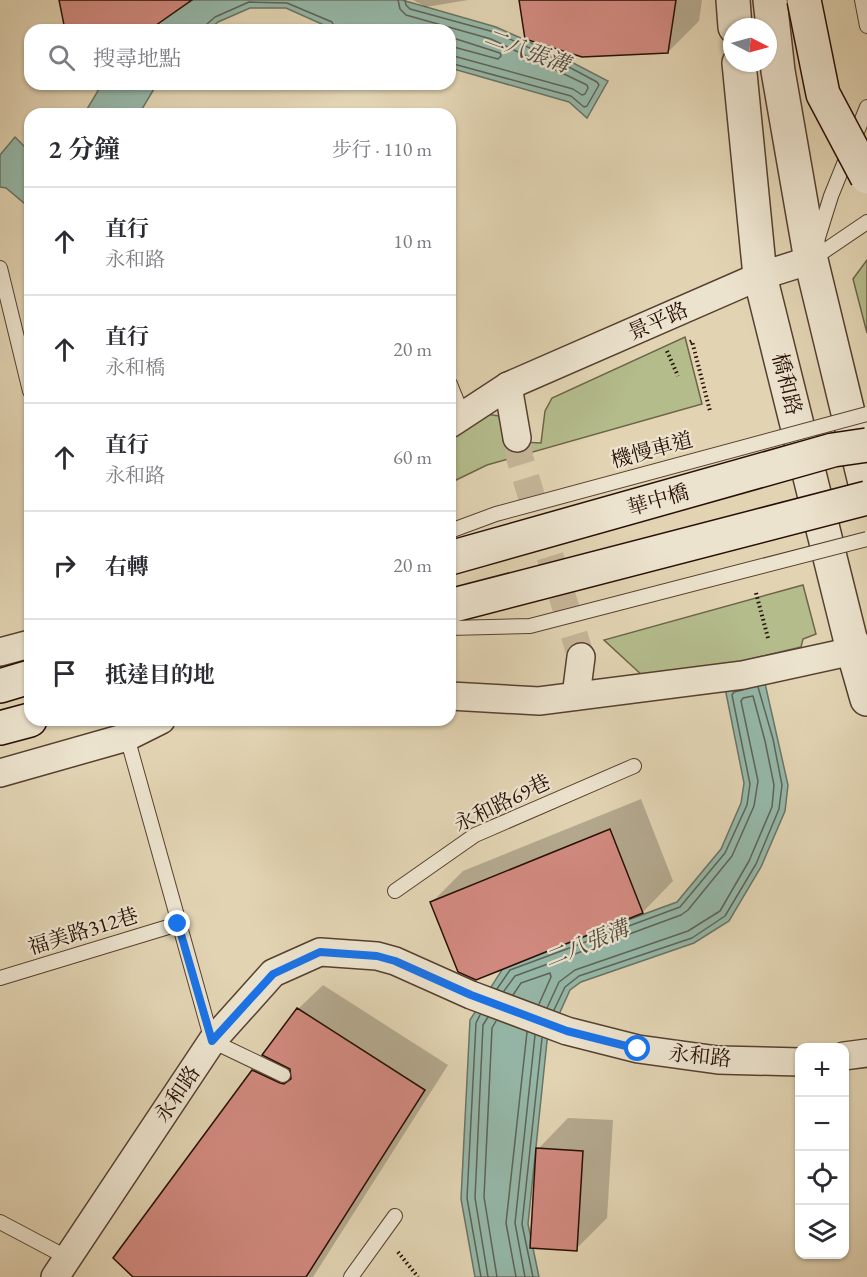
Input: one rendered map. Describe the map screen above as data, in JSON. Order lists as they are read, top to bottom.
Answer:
{
  "streets": {
    "street": [
      "景平路",
      "橋和路",
      "華中橋",
      "永和路"
    ],
    "lane": ["機慢車道", "永和路69巷", "福美路312巷"]
  },
  "crossings": [
    ["景平路", "橋和路"]
  ],
  "water": ["二八張溝"],
  "north": "right",
  "page": {
    "search": "搜尋地點",
    "heading": ["2 分鐘", "步行 · 110 m"],
    "list": [
      ["直行", "永和路", "10 m"],
      ["直行", "永和橋", "20 m"],
      ["直行", "永和路", "60 m"],
      ["右轉", "20 m"],
      "抵達目的地"
    ],
    "map_buttons": ["+", "−"]
  }
}
